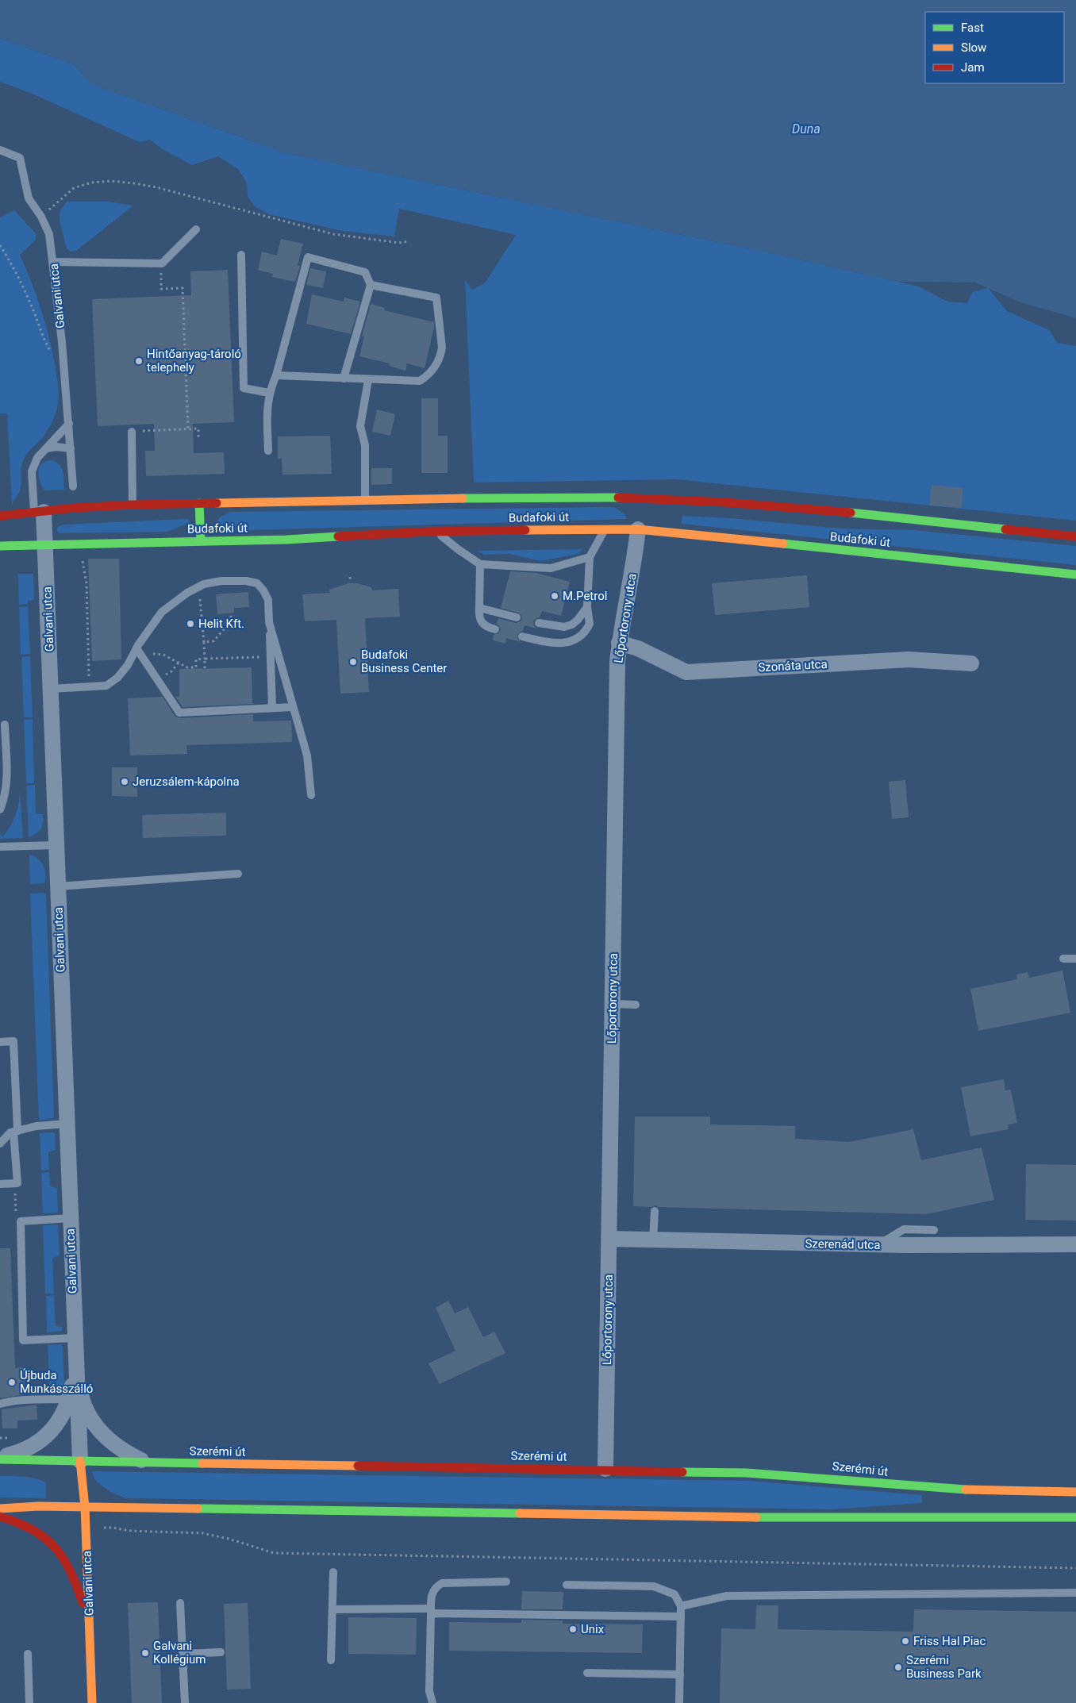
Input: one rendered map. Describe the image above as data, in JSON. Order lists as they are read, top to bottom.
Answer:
{
  "streets": {
    "main road": ["Galvani utca", "Budafoki út", "Szerémi út"],
    "street": ["Lőportorony utca", "Szonáta utca", "Szerenád utca"]
  },
  "crossings": [
    ["Galvani utca", "Budafoki út"],
    ["Galvani utca", "Szerémi út"],
    ["Budafoki út", "Lőportorony utca"],
    ["Lőportorony utca", "Szonáta utca"],
    ["Lőportorony utca", "Szerenád utca"],
    ["Lőportorony utca", "Szerémi út"]
  ],
  "water": ["Duna"],
  "places": [
    "Hintőanyag-tároló telephely",
    "M.Petrol",
    "Helit Kft.",
    "Budafoki Business Center",
    "Jeruzsálem-kápolna",
    "Újbuda Munkásszálló",
    "Unix",
    "Friss Hal Piac",
    "Galvani Kollégium",
    "Szerémi Business Park"
  ],
  "legend": ["Fast", "Slow", "Jam"]
}
